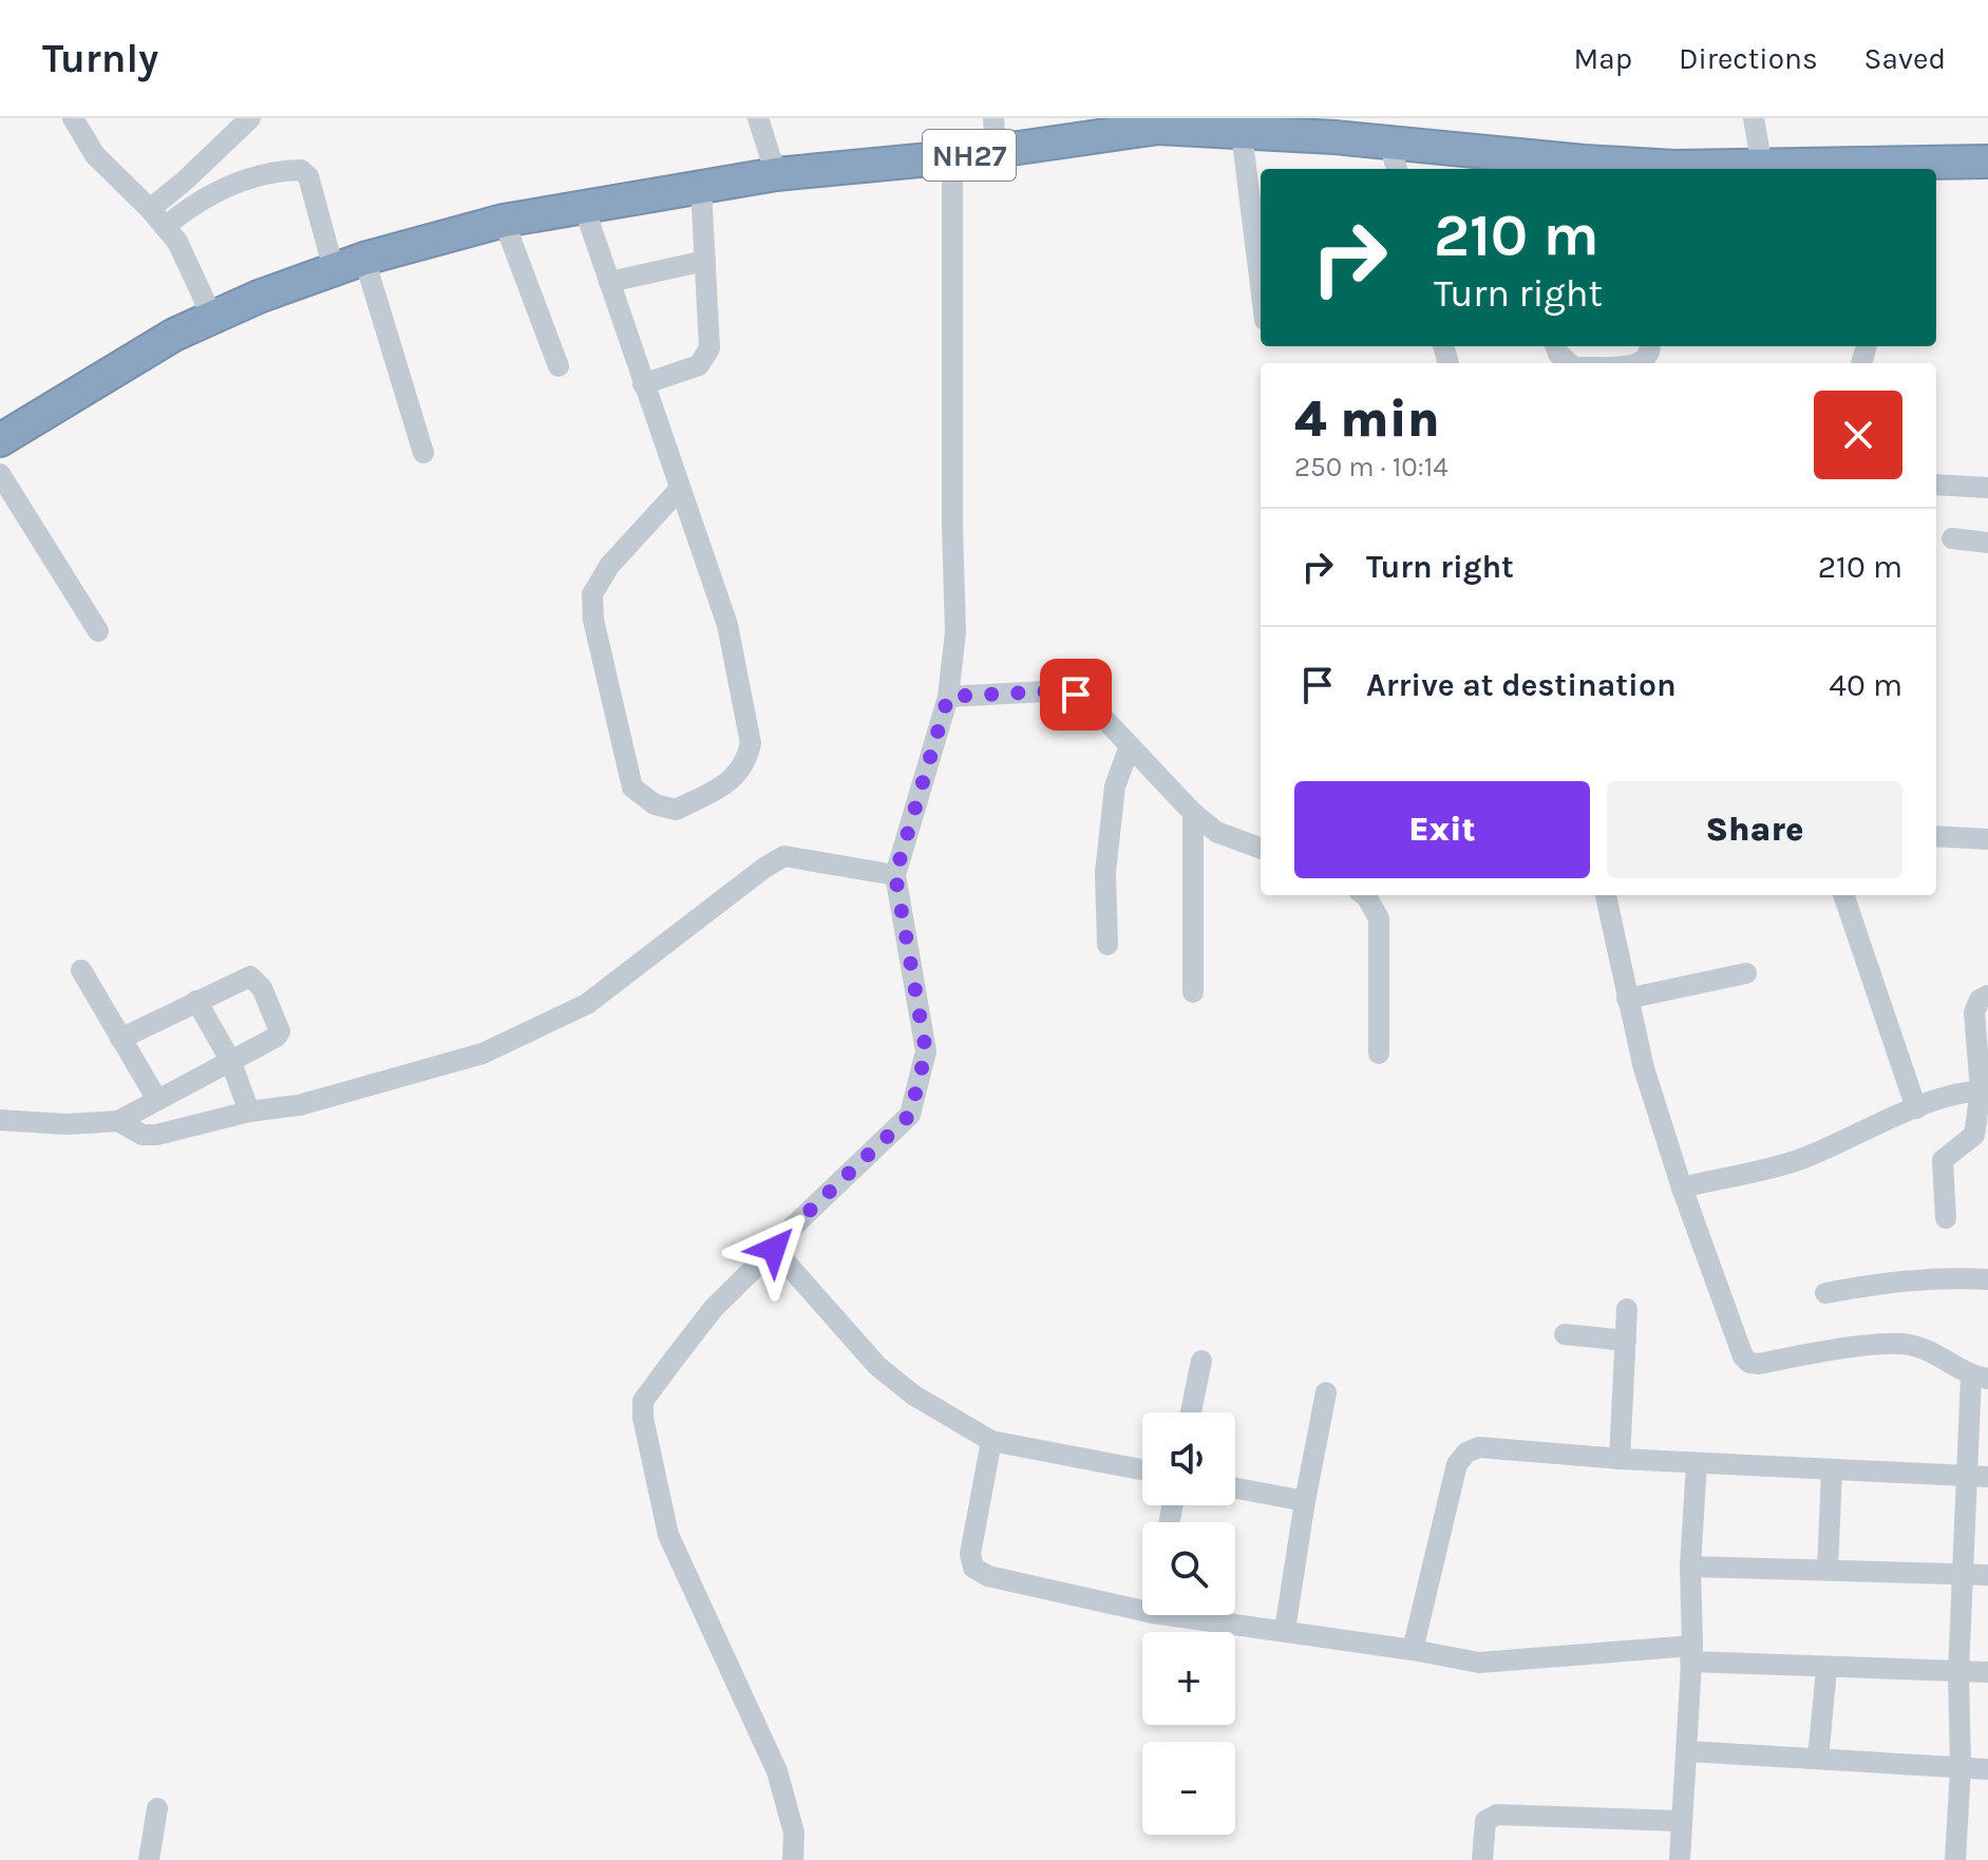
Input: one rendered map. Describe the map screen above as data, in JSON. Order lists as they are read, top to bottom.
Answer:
{
  "streets": {
    "highway": ["NH27"]
  },
  "page": {
    "header": "Turnly",
    "nav": ["Map", "Directions", "Saved"],
    "turn": ["210 m", "Turn right"],
    "heading": ["4 min", "250 m · 10:14"],
    "list": [
      {
        "name": "Turn right",
        "value": "210 m"
      },
      {
        "name": "Arrive at destination",
        "value": "40 m"
      }
    ],
    "buttons": ["Exit", "Share"],
    "map_buttons": ["+", "−"]
  }
}
